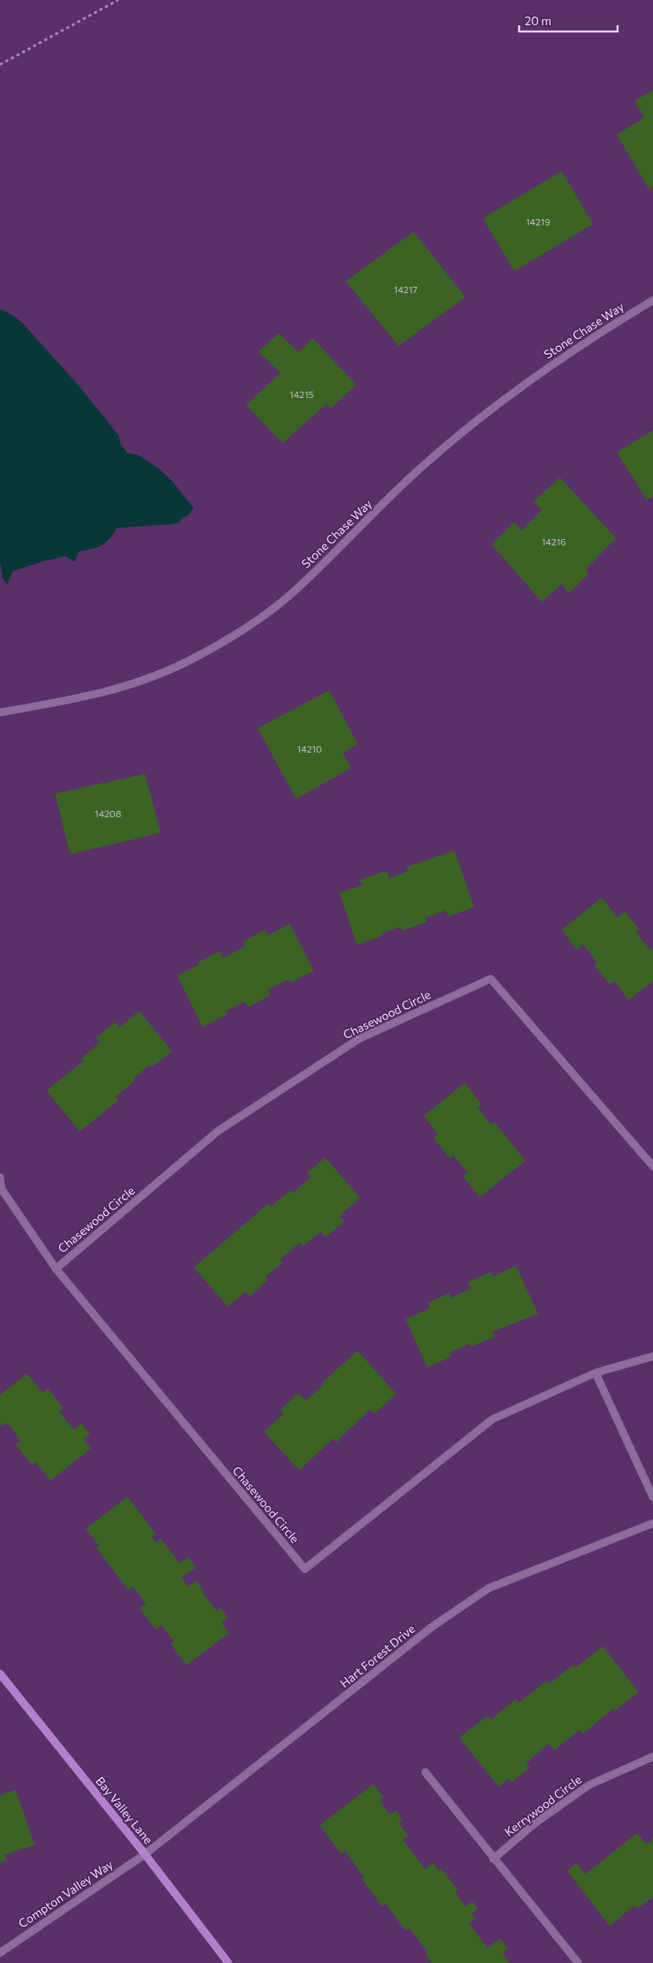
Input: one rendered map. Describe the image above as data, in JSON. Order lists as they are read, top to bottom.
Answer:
{
  "streets": {
    "street": [
      "Stone Chase Way",
      "Chasewood Circle",
      "Hart Forest Drive",
      "Kerrywood Circle",
      "Bay Valley Lane",
      "Compton Valley Way"
    ]
  },
  "crossings": [
    ["Hart Forest Drive", "Bay Valley Lane"],
    ["Hart Forest Drive", "Compton Valley Way"],
    ["Bay Valley Lane", "Compton Valley Way"]
  ],
  "house_numbers": [
    "14219",
    "14217",
    "14215",
    "14216",
    "14210",
    "14208"
  ],
  "scale_bar": "20 m"
}
